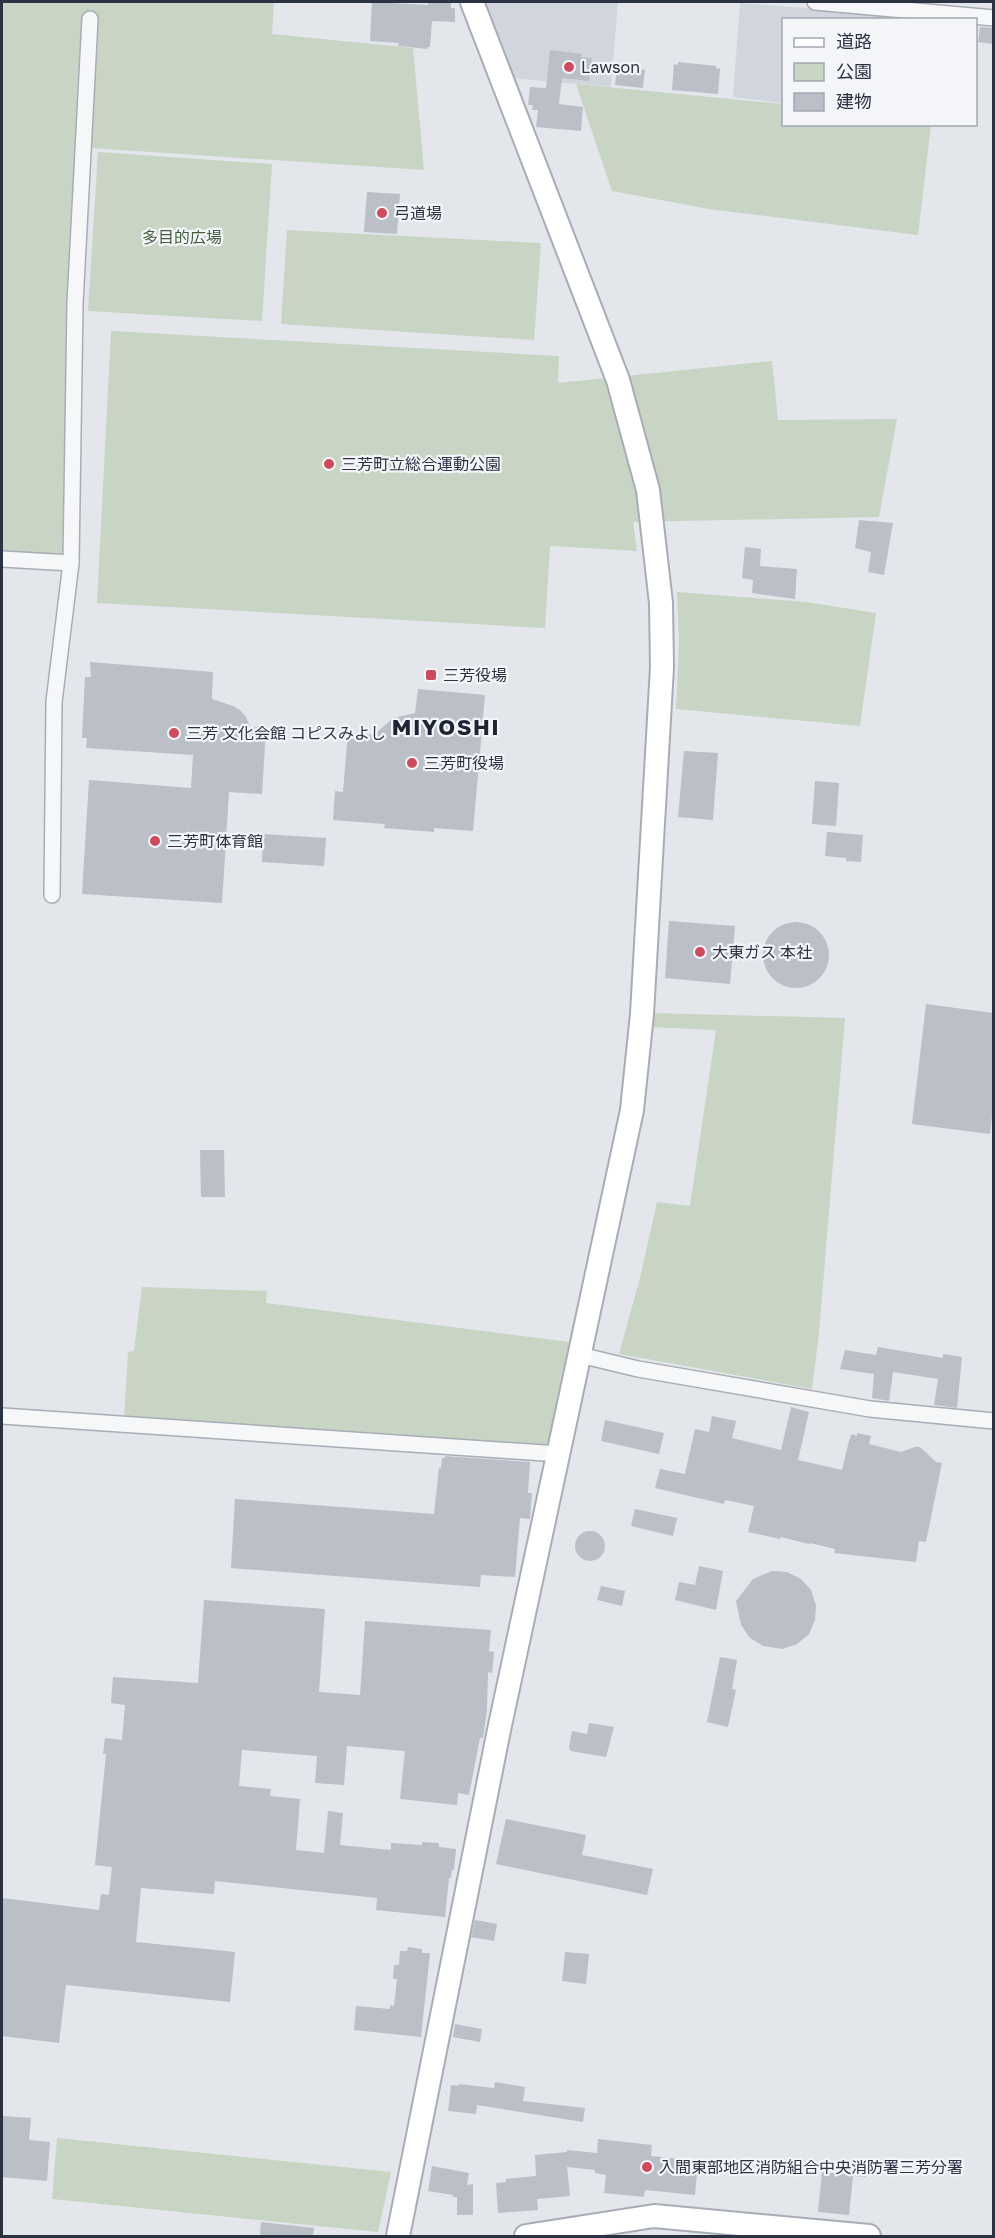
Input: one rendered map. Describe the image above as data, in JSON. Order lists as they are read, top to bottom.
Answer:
{
  "districts": ["MIYOSHI"],
  "parks": ["多目的広場"],
  "places": {
    "other": [
      "Lawson",
      "弓道場",
      "三芳町立総合運動公園",
      "三芳 文化会館 コピスみよし",
      "三芳町役場",
      "三芳町体育館",
      "大東ガス 本社",
      "入間東部地区消防組合中央消防署三芳分署"
    ],
    "transit": ["三芳役場"]
  },
  "legend": ["道路", "公園", "建物"]
}
